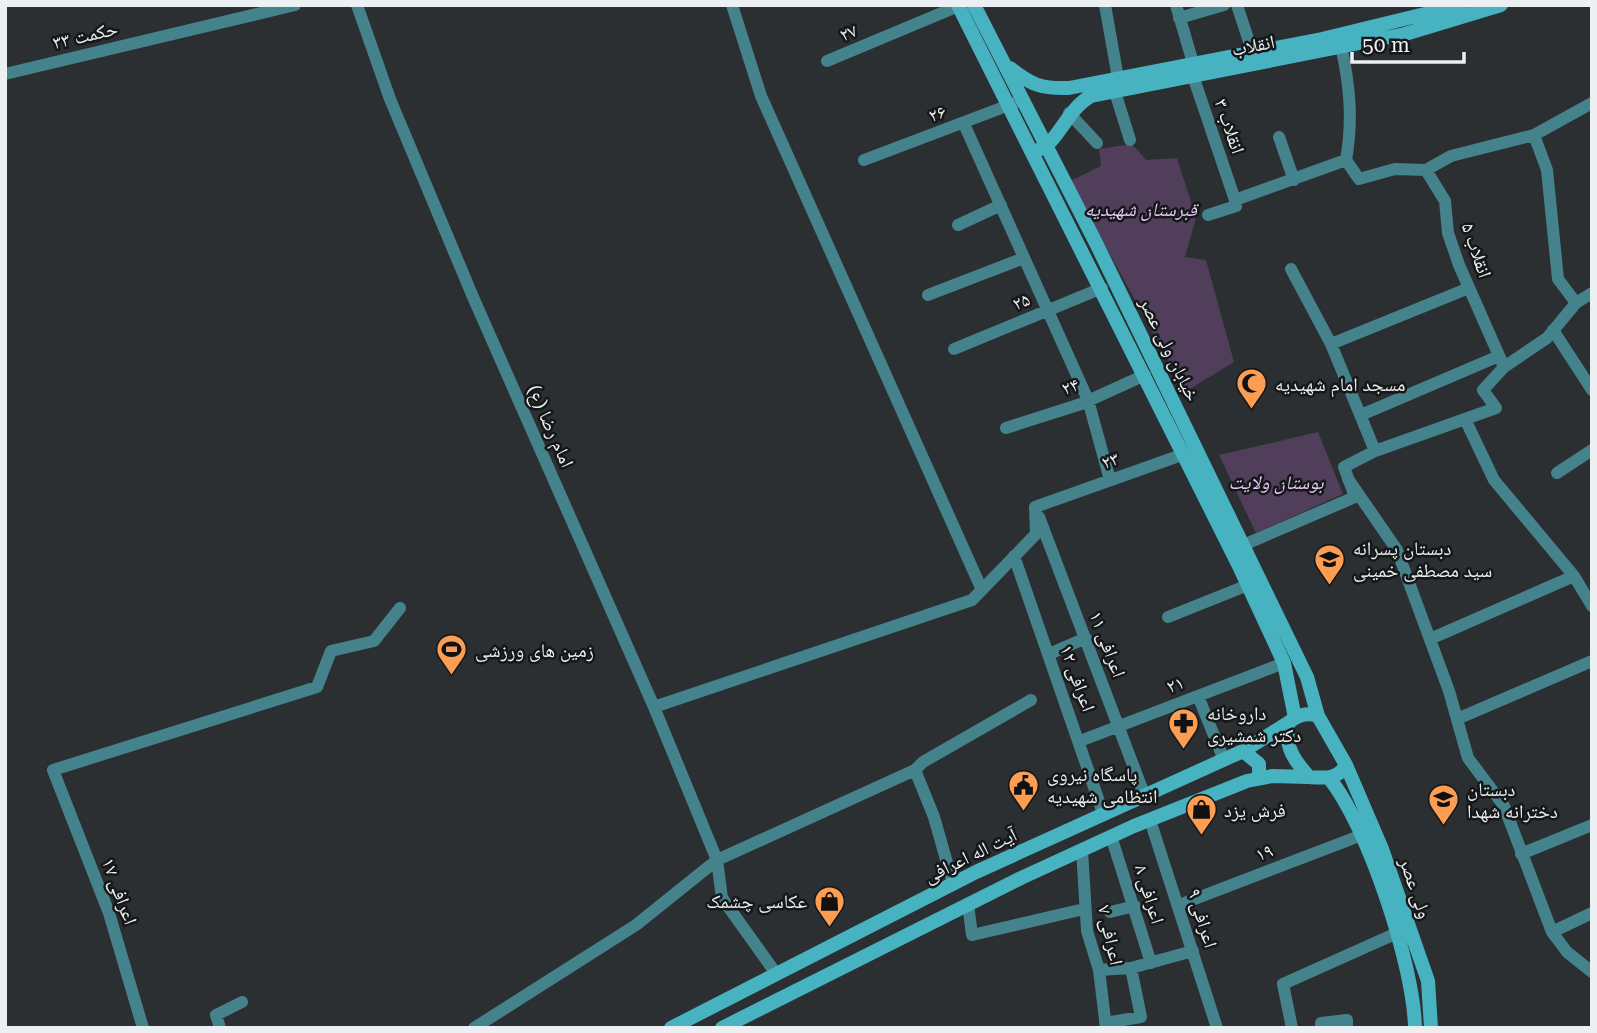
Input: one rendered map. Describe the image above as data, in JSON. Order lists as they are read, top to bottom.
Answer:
{
  "streets": {
    "main road": [
      "انقلاب",
      "خیابان ولی عصر",
      "آیت اله اعرافی",
      "ولی عصر"
    ],
    "street": [
      "۲۷",
      "حکمت ۳۳",
      "۲۶",
      "انقلاب ۳",
      "انقلاب ۵",
      "۲۵",
      "۲۴",
      "امام رضا (ع)",
      "۲۳",
      "اعرافی ۱۱",
      "اعرافی ۱۲",
      "۲۱",
      "۱۹",
      "اعرافی ۱۷",
      "اعرافی ۸",
      "اعرافی ۹",
      "اعرافی ۷"
    ]
  },
  "crossings": [
    ["۲۷", "خیابان ولی عصر"],
    ["انقلاب", "انقلاب ۳"],
    ["انقلاب", "خیابان ولی عصر"],
    ["۲۶", "خیابان ولی عصر"],
    ["۲۵", "خیابان ولی عصر"],
    ["خیابان ولی عصر", "۲۴"],
    ["خیابان ولی عصر", "۲۳"],
    ["خیابان ولی عصر", "۲۱"],
    ["خیابان ولی عصر", "آیت اله اعرافی"],
    ["خیابان ولی عصر", "ولی عصر"],
    ["امام رضا (ع)", "آیت اله اعرافی"],
    ["۲۳", "اعرافی ۱۱"],
    ["اعرافی ۱۱", "۲۱"],
    ["اعرافی ۱۱", "آیت اله اعرافی"],
    ["اعرافی ۱۲", "۲۱"],
    ["اعرافی ۱۲", "آیت اله اعرافی"],
    ["۱۹", "ولی عصر"],
    ["۱۹", "اعرافی ۹"]
  ],
  "parks": ["قبرستان شهیدیه", "بوستان ولایت"],
  "places": {
    "mosque": ["مسجد امام شهیدیه"],
    "school or university": ["دبستان پسرانه سید مصطفی خمینی", "دبستان دخترانه شهدا"],
    "sports": ["زمین های ورزشی"],
    "pharmacy": ["داروخانه دکتر شمشیری"],
    "public building": ["پاسگاه نیروی انتظامی شهیدیه"],
    "shop": ["فرش یزد", "عکاسی چشمک"]
  },
  "scale_bar": "50 m"
}
